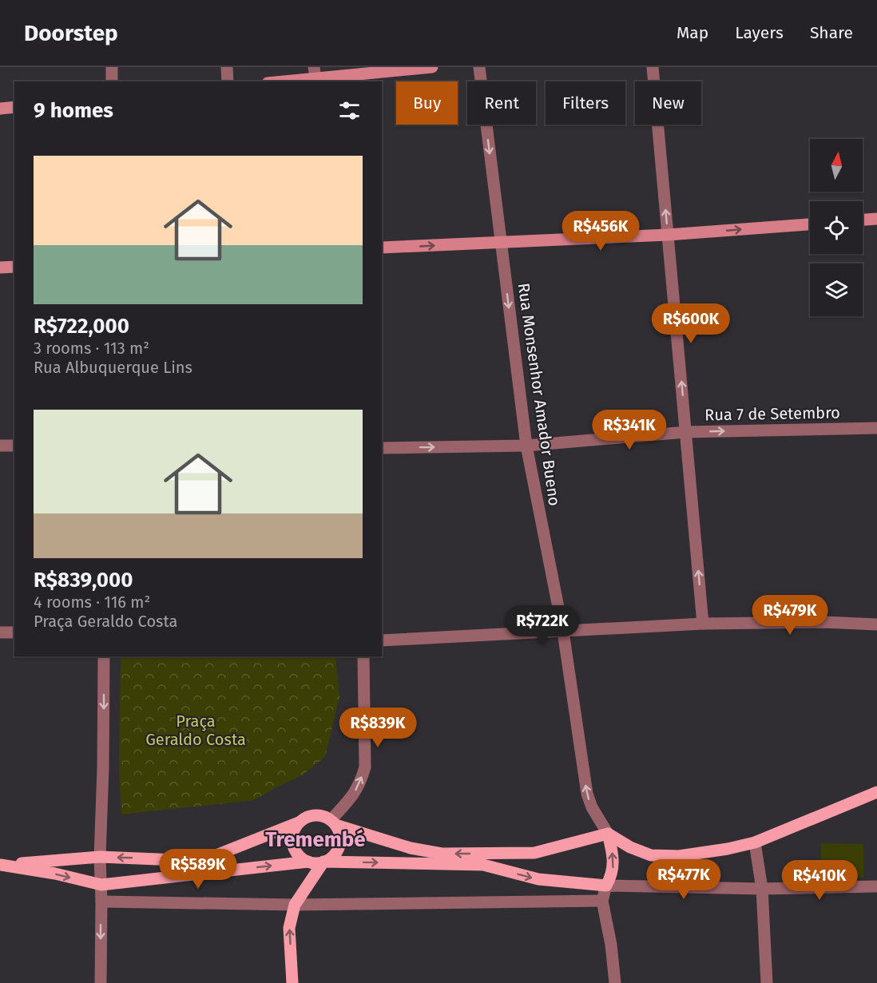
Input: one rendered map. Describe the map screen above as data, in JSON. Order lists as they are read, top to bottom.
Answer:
{
  "streets": {
    "street": ["Rua Monsenhor Amador Bueno", "Rua 7 de Setembro"]
  },
  "crossings": [
    ["Rua Monsenhor Amador Bueno", "Rua 7 de Setembro"]
  ],
  "one_way": ["Rua 7 de Setembro"],
  "districts": ["Tremembé"],
  "parks": ["Praça Geraldo Costa"],
  "north": "top",
  "page": {
    "header": "Doorstep",
    "nav": ["Map", "Layers", "Share"],
    "chip": [
      "Buy",
      "Rent",
      "Filters",
      "New"
    ],
    "heading": "9 homes",
    "list": [
      {
        "name": "R$722,000",
        "note": "3 rooms · 113 m² · Rua Albuquerque Lins"
      },
      {
        "name": "R$839,000",
        "note": "4 rooms · 116 m² · Praça Geraldo Costa"
      }
    ],
    "price": [
      "R$456K",
      "R$600K",
      "R$341K",
      "R$479K",
      "R$722K",
      "R$839K",
      "R$589K",
      "R$477K",
      "R$410K"
    ]
  }
}
